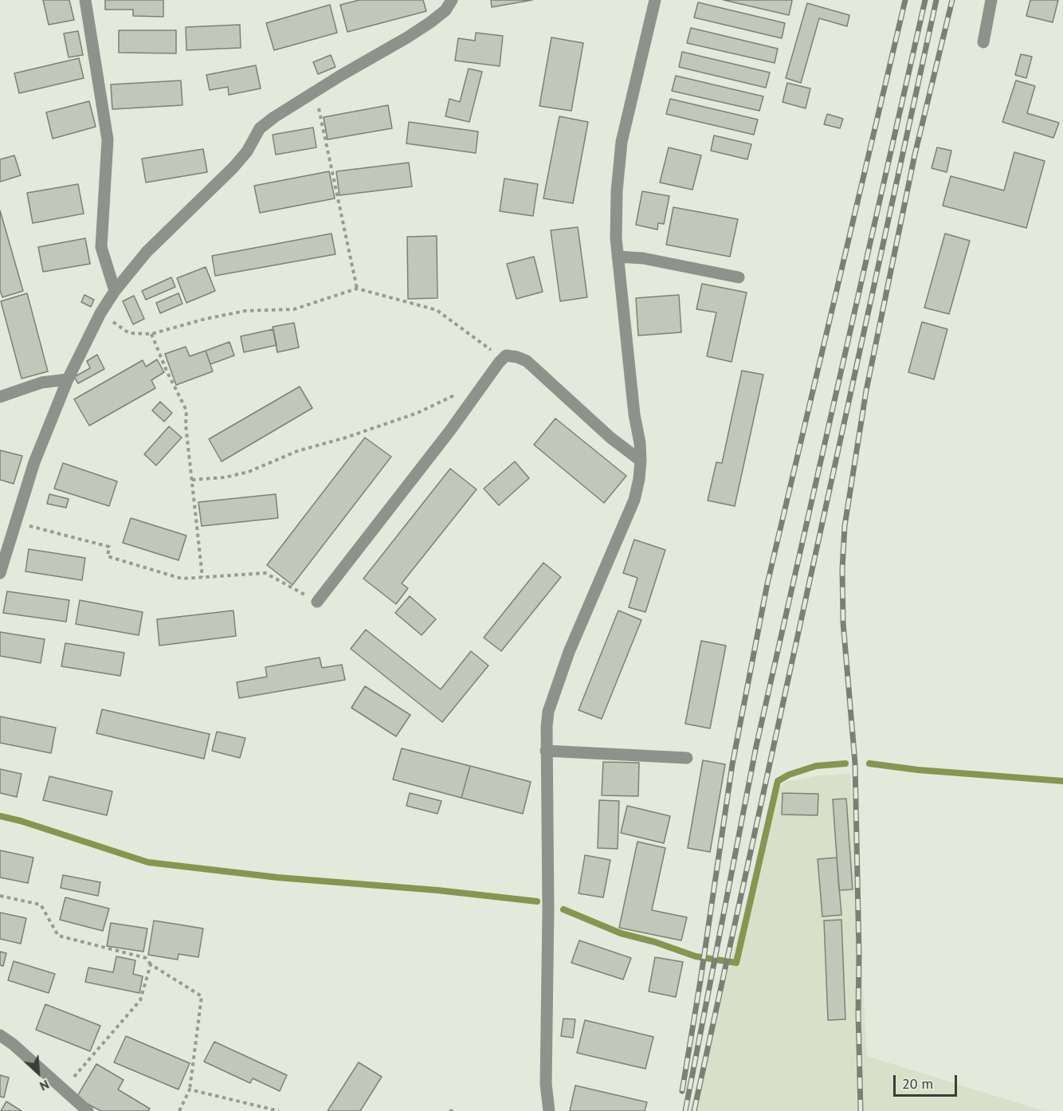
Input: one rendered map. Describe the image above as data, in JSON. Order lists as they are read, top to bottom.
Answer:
{
  "scale_bar": "20 m",
  "north": "bottom right"
}
